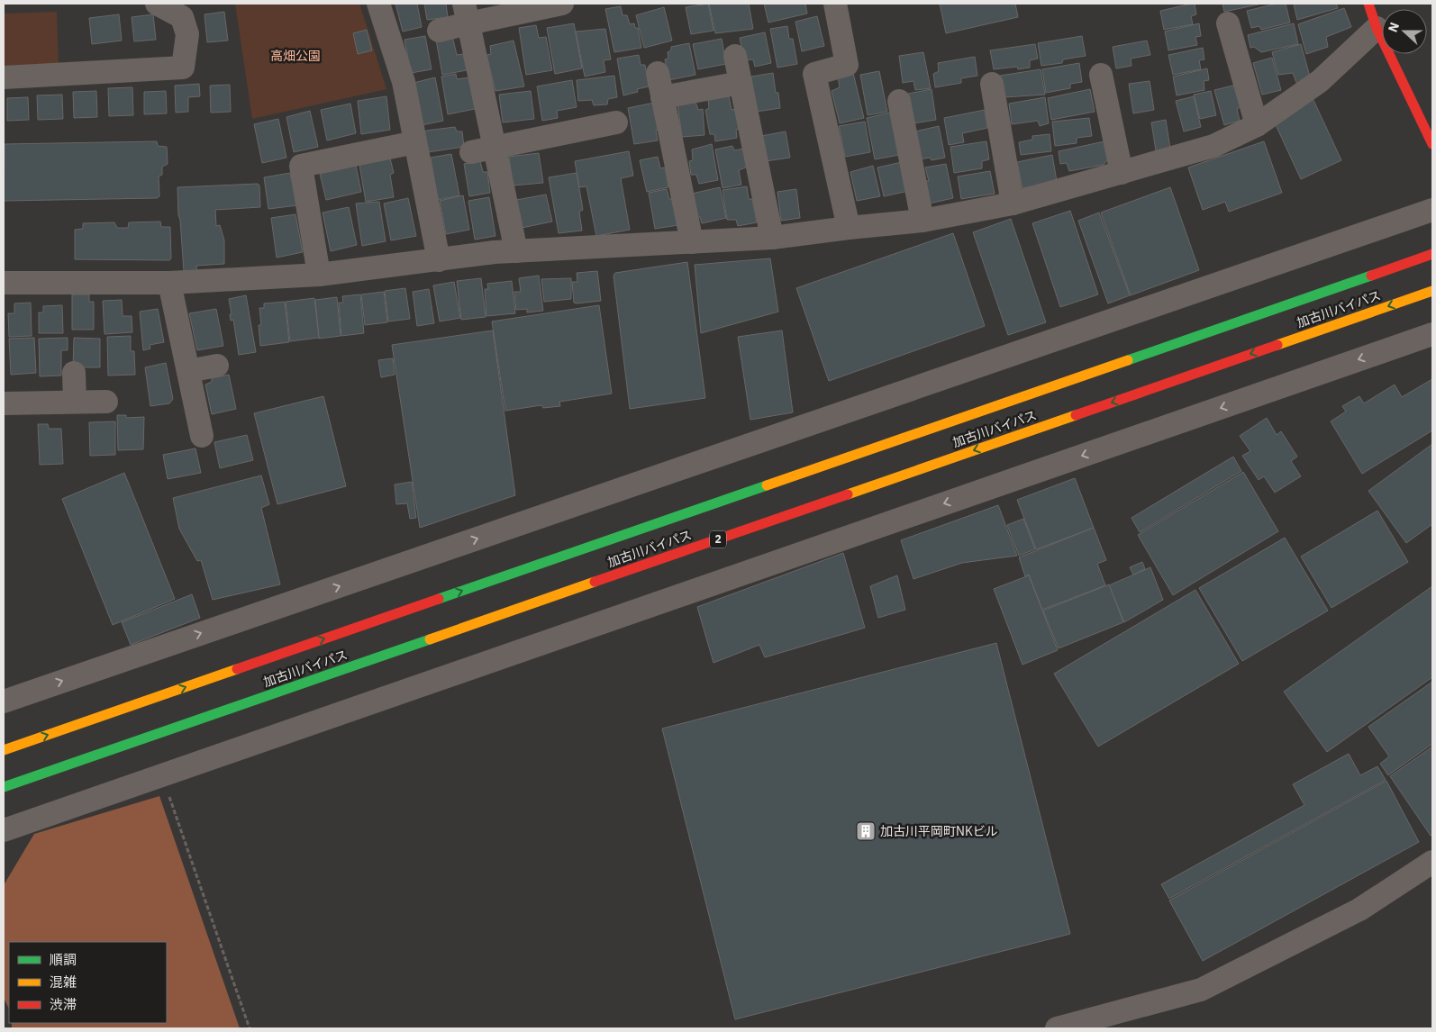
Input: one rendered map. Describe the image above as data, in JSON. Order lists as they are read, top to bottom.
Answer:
{
  "streets": {
    "main road": ["加古川バイパス", "2"]
  },
  "parks": ["高畑公園"],
  "places": {
    "building": ["加古川平岡町NKビル"]
  },
  "legend": ["順調", "混雑", "渋滞"],
  "north": "left"
}
